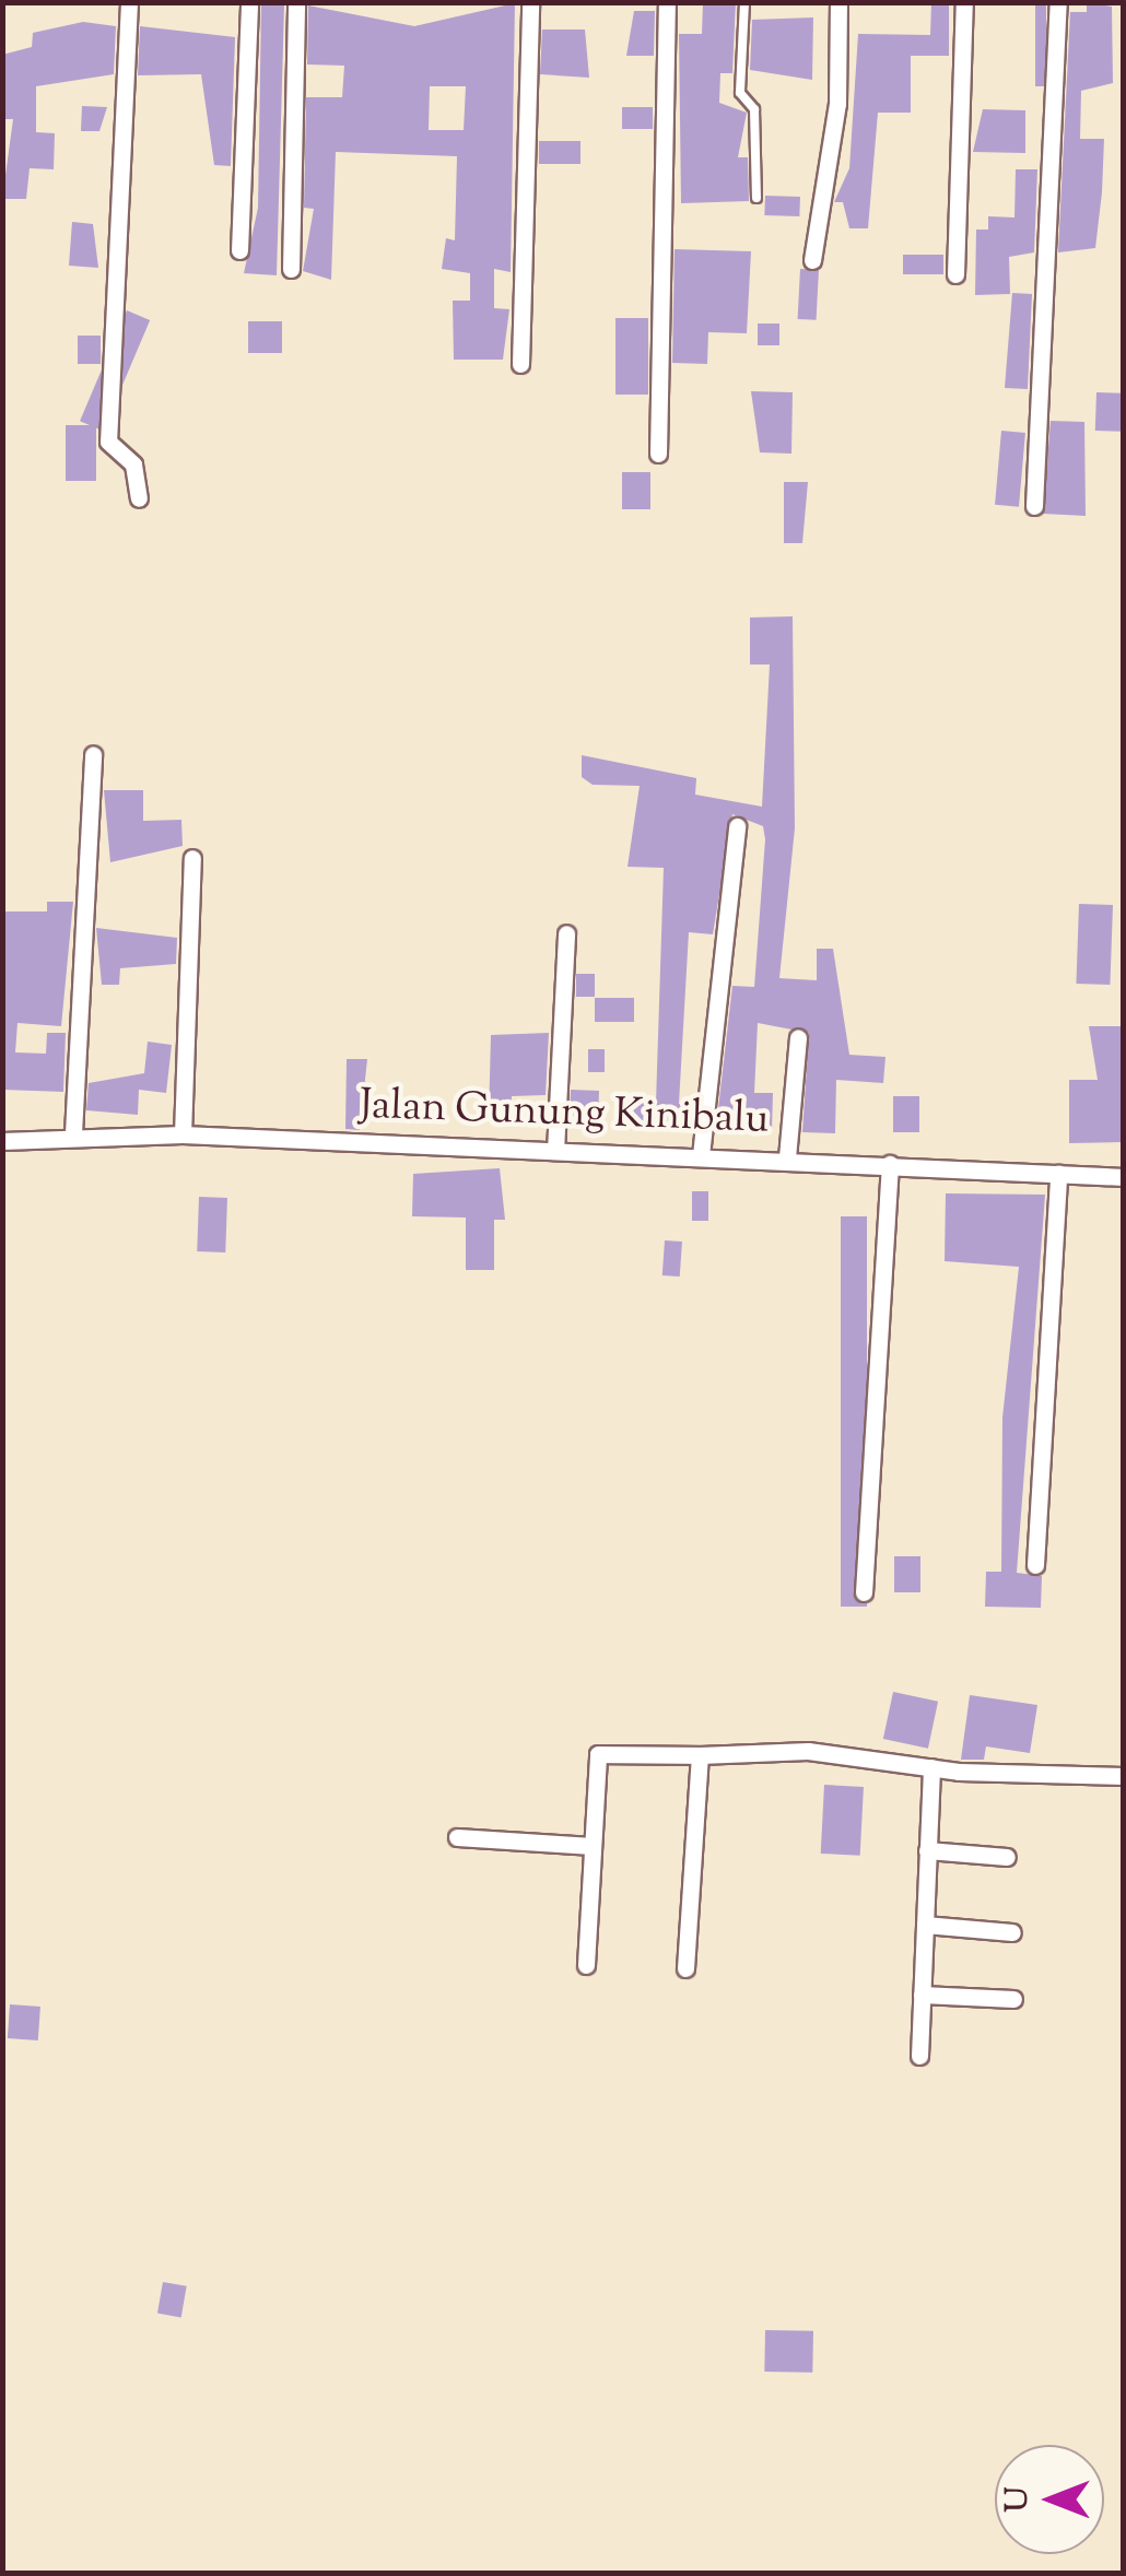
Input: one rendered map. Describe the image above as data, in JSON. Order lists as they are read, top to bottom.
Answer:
{
  "streets": {
    "street": ["Jalan Gunung Kinibalu"]
  },
  "north": "left"
}
